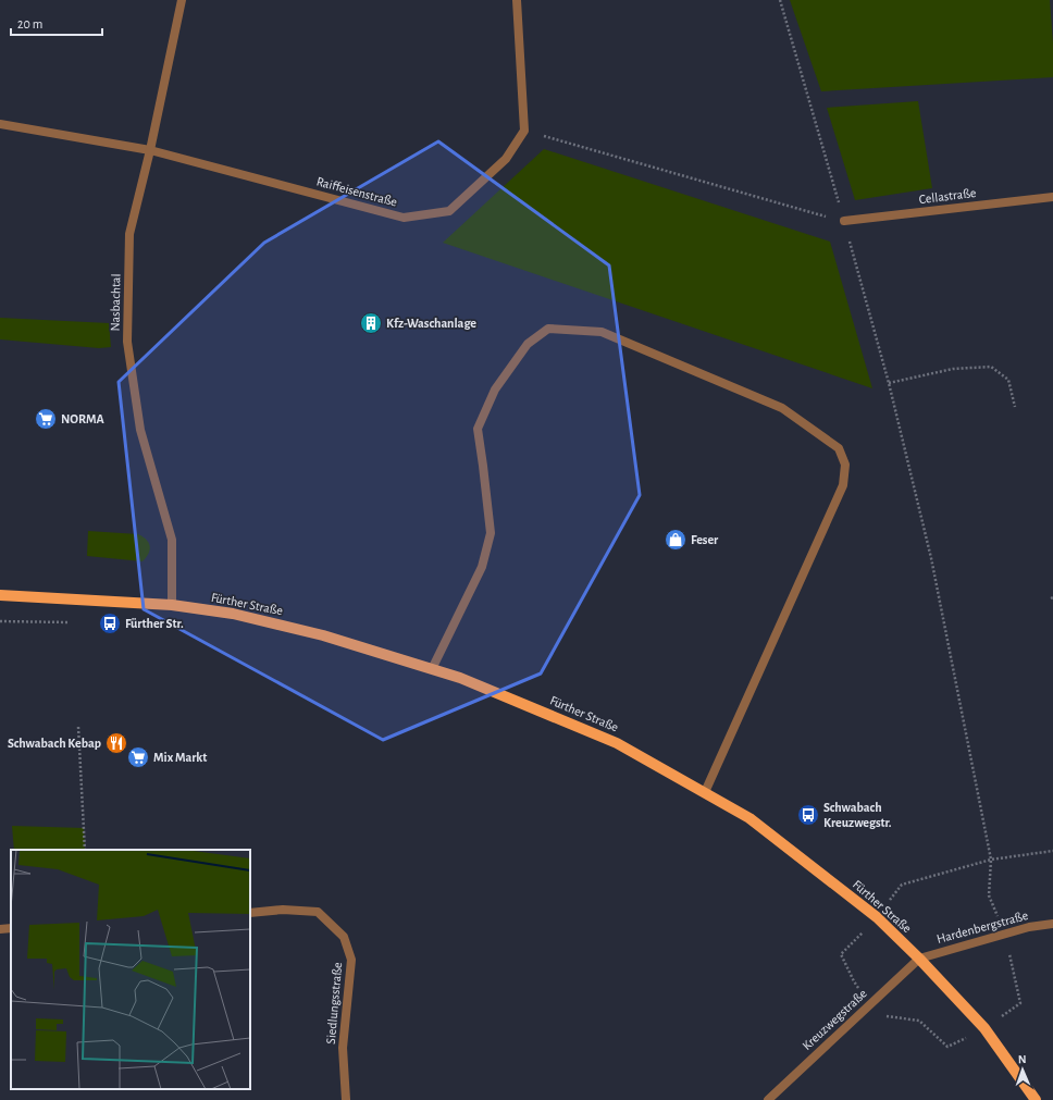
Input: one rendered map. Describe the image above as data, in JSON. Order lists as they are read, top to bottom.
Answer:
{
  "streets": {
    "main road": ["Fürther Straße"],
    "street": [
      "Raiffeisenstraße",
      "Cellastraße",
      "Nasbachtal",
      "Hardenbergstraße",
      "Siedlungsstraße",
      "Kreuzwegstraße"
    ]
  },
  "crossings": [
    ["Raiffeisenstraße", "Nasbachtal"],
    ["Nasbachtal", "Fürther Straße"],
    ["Fürther Straße", "Hardenbergstraße"],
    ["Fürther Straße", "Kreuzwegstraße"],
    ["Hardenbergstraße", "Kreuzwegstraße"]
  ],
  "places": {
    "building": ["Kfz-Waschanlage"],
    "supermarket": ["NORMA", "Mix Markt"],
    "shop": ["Feser"],
    "bus stop": ["Fürther Str.", "Schwabach Kreuzwegstr."],
    "restaurant": ["Schwabach Kebap"]
  },
  "scale_bar": "20 m",
  "north": "top"
}
